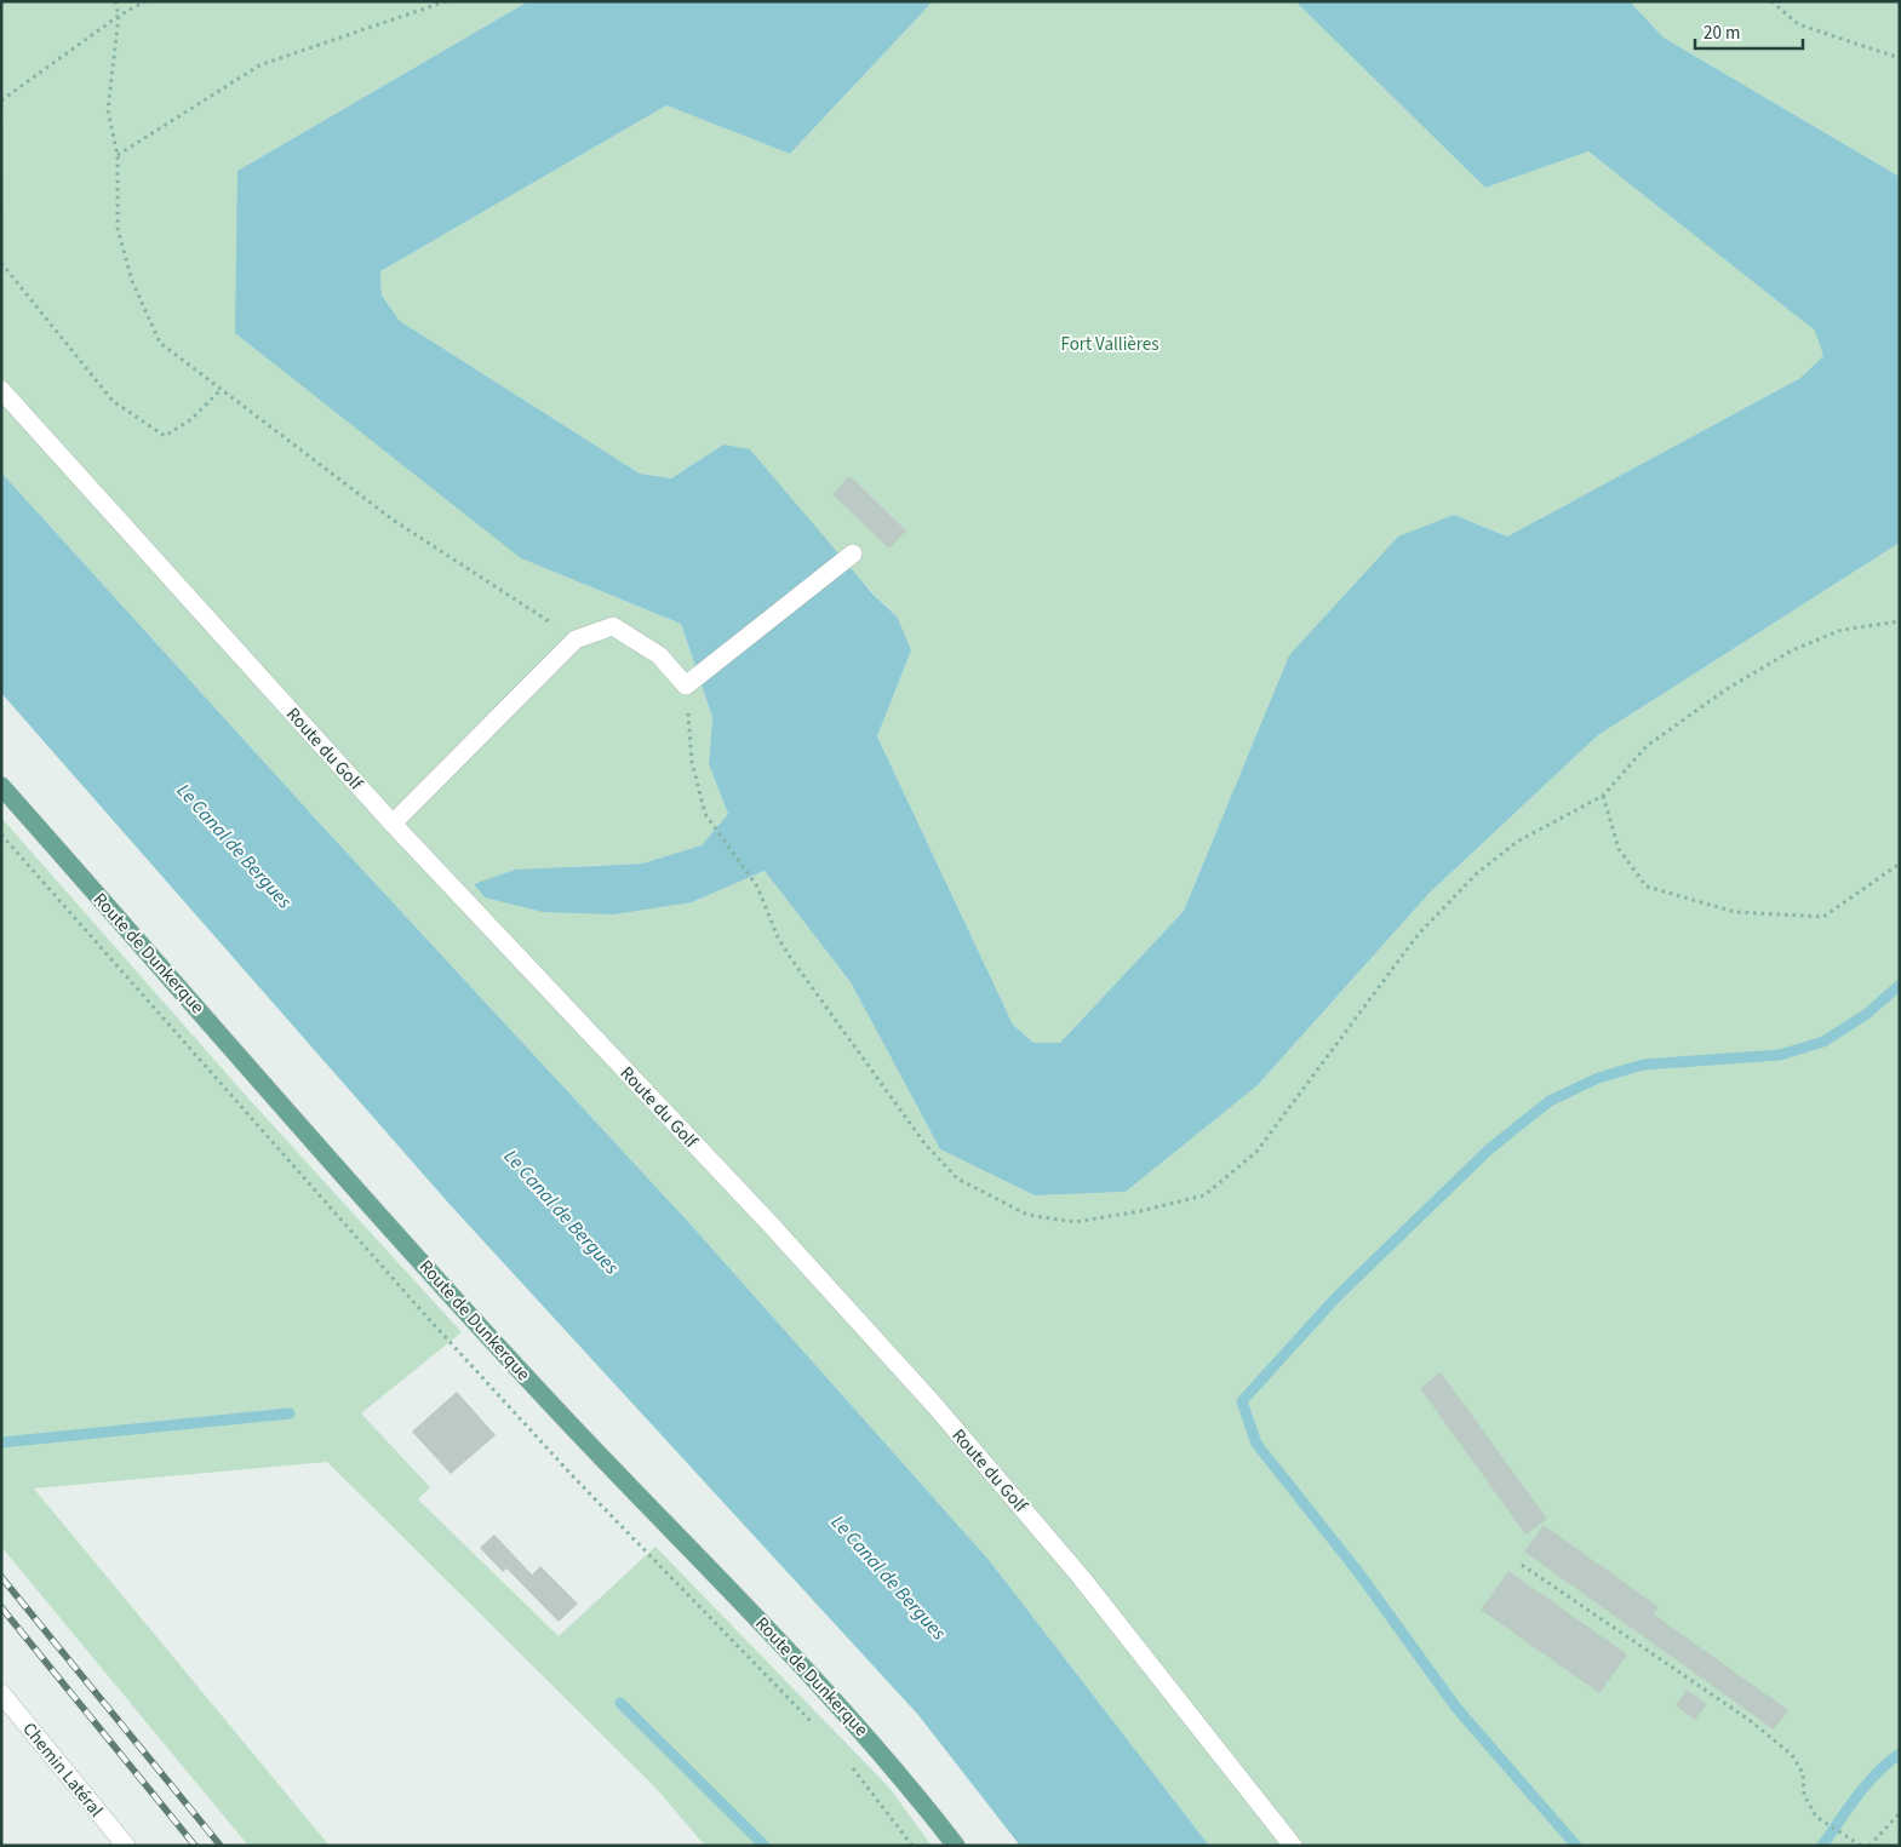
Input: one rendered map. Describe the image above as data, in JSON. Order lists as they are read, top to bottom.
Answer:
{
  "streets": {
    "main road": ["Route de Dunkerque"],
    "street": ["Route du Golf", "Chemin Latéral"]
  },
  "water": ["Le Canal de Bergues"],
  "parks": ["Fort Vallières"],
  "scale_bar": "20 m"
}
